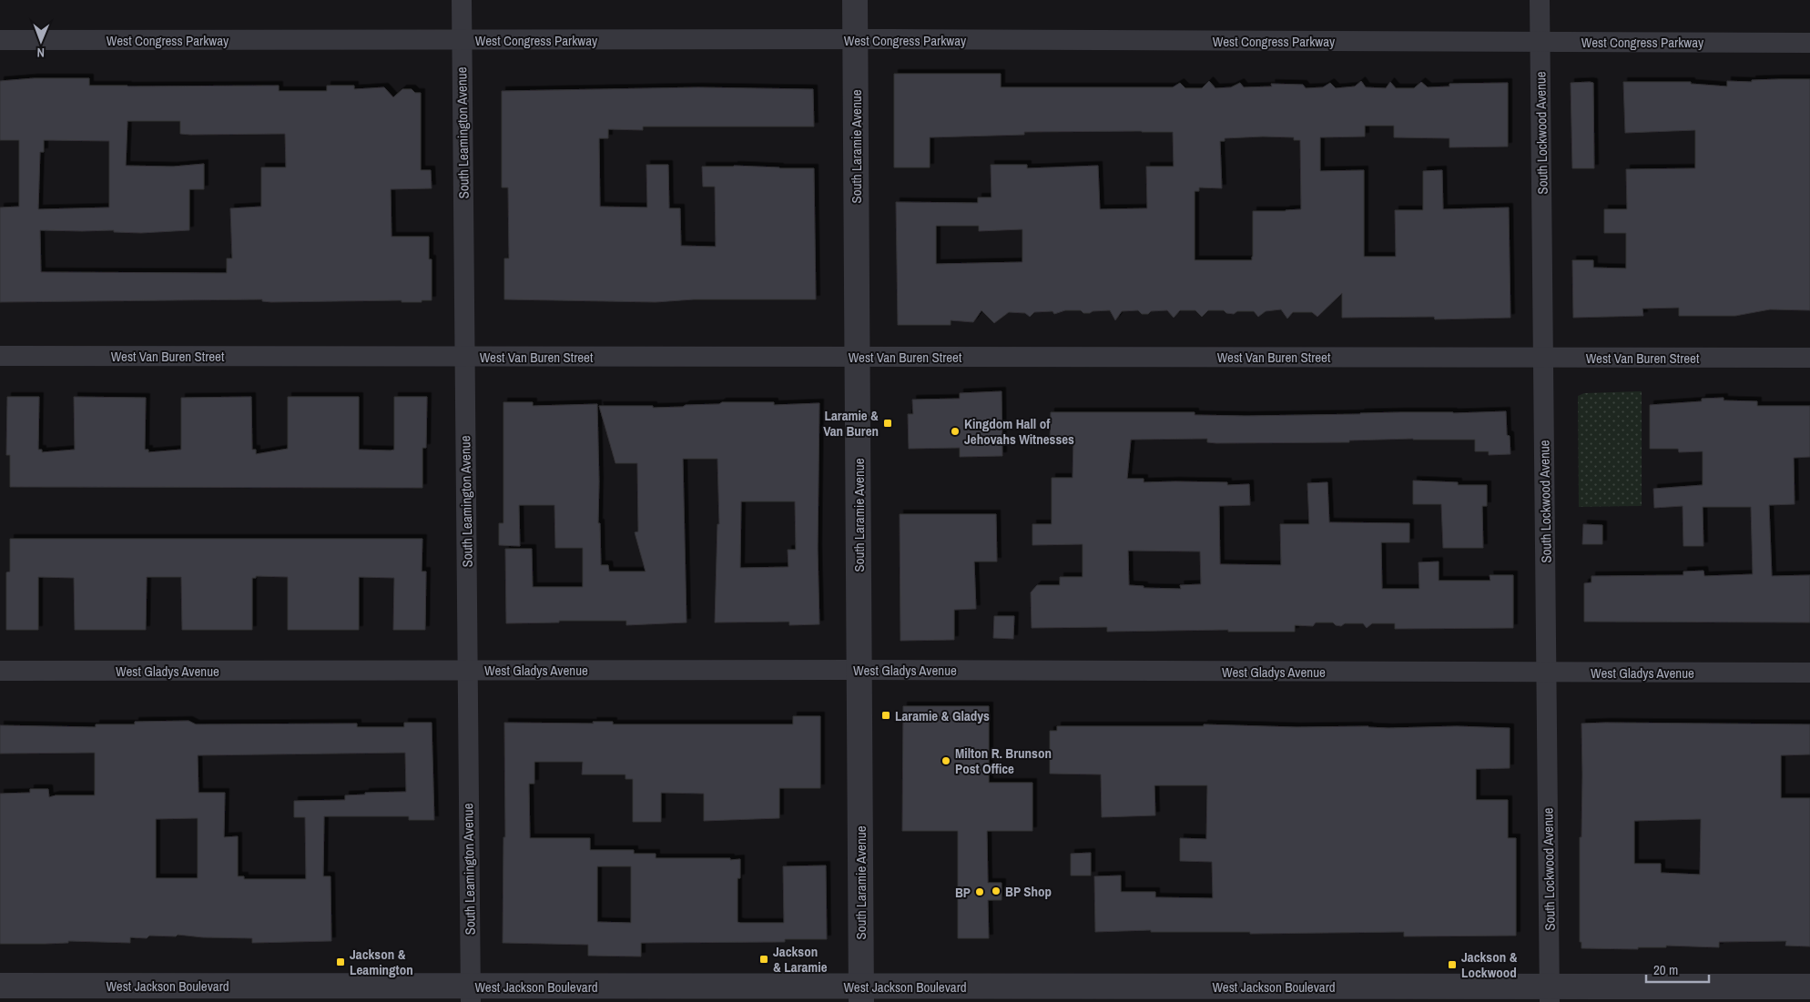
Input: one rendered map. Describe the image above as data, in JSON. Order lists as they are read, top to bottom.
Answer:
{
  "streets": {
    "street": [
      "West Congress Parkway",
      "South Leamington Avenue",
      "South Lockwood Avenue",
      "South Laramie Avenue",
      "West Van Buren Street",
      "West Gladys Avenue",
      "West Jackson Boulevard"
    ]
  },
  "crossings": [
    ["West Congress Parkway", "South Leamington Avenue"],
    ["West Congress Parkway", "South Lockwood Avenue"],
    ["West Congress Parkway", "South Laramie Avenue"],
    ["South Leamington Avenue", "West Van Buren Street"],
    ["South Leamington Avenue", "West Gladys Avenue"],
    ["South Leamington Avenue", "West Jackson Boulevard"],
    ["South Lockwood Avenue", "West Van Buren Street"],
    ["South Lockwood Avenue", "West Gladys Avenue"],
    ["South Lockwood Avenue", "West Jackson Boulevard"],
    ["South Laramie Avenue", "West Van Buren Street"],
    ["South Laramie Avenue", "West Gladys Avenue"],
    ["South Laramie Avenue", "West Jackson Boulevard"]
  ],
  "places": {
    "transit": [
      "Laramie & Van Buren",
      "Laramie & Gladys",
      "Jackson & Laramie",
      "Jackson & Leamington",
      "Jackson & Lockwood"
    ],
    "other": [
      "Kingdom Hall of Jehovahs Witnesses",
      "Milton R. Brunson Post Office",
      "BP Shop",
      "BP"
    ]
  },
  "scale_bar": "20 m",
  "north": "bottom"
}
